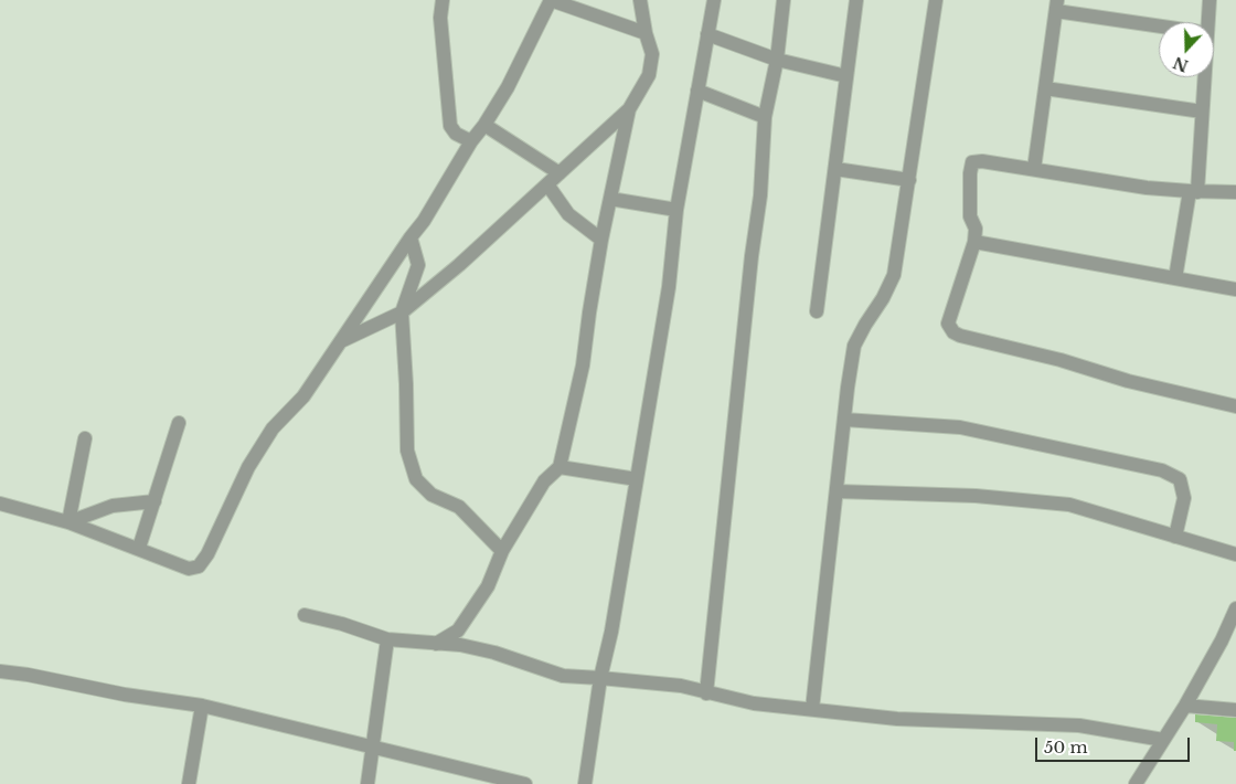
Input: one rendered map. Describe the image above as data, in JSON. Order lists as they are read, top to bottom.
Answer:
{
  "scale_bar": "50 m",
  "north": "bottom"
}
